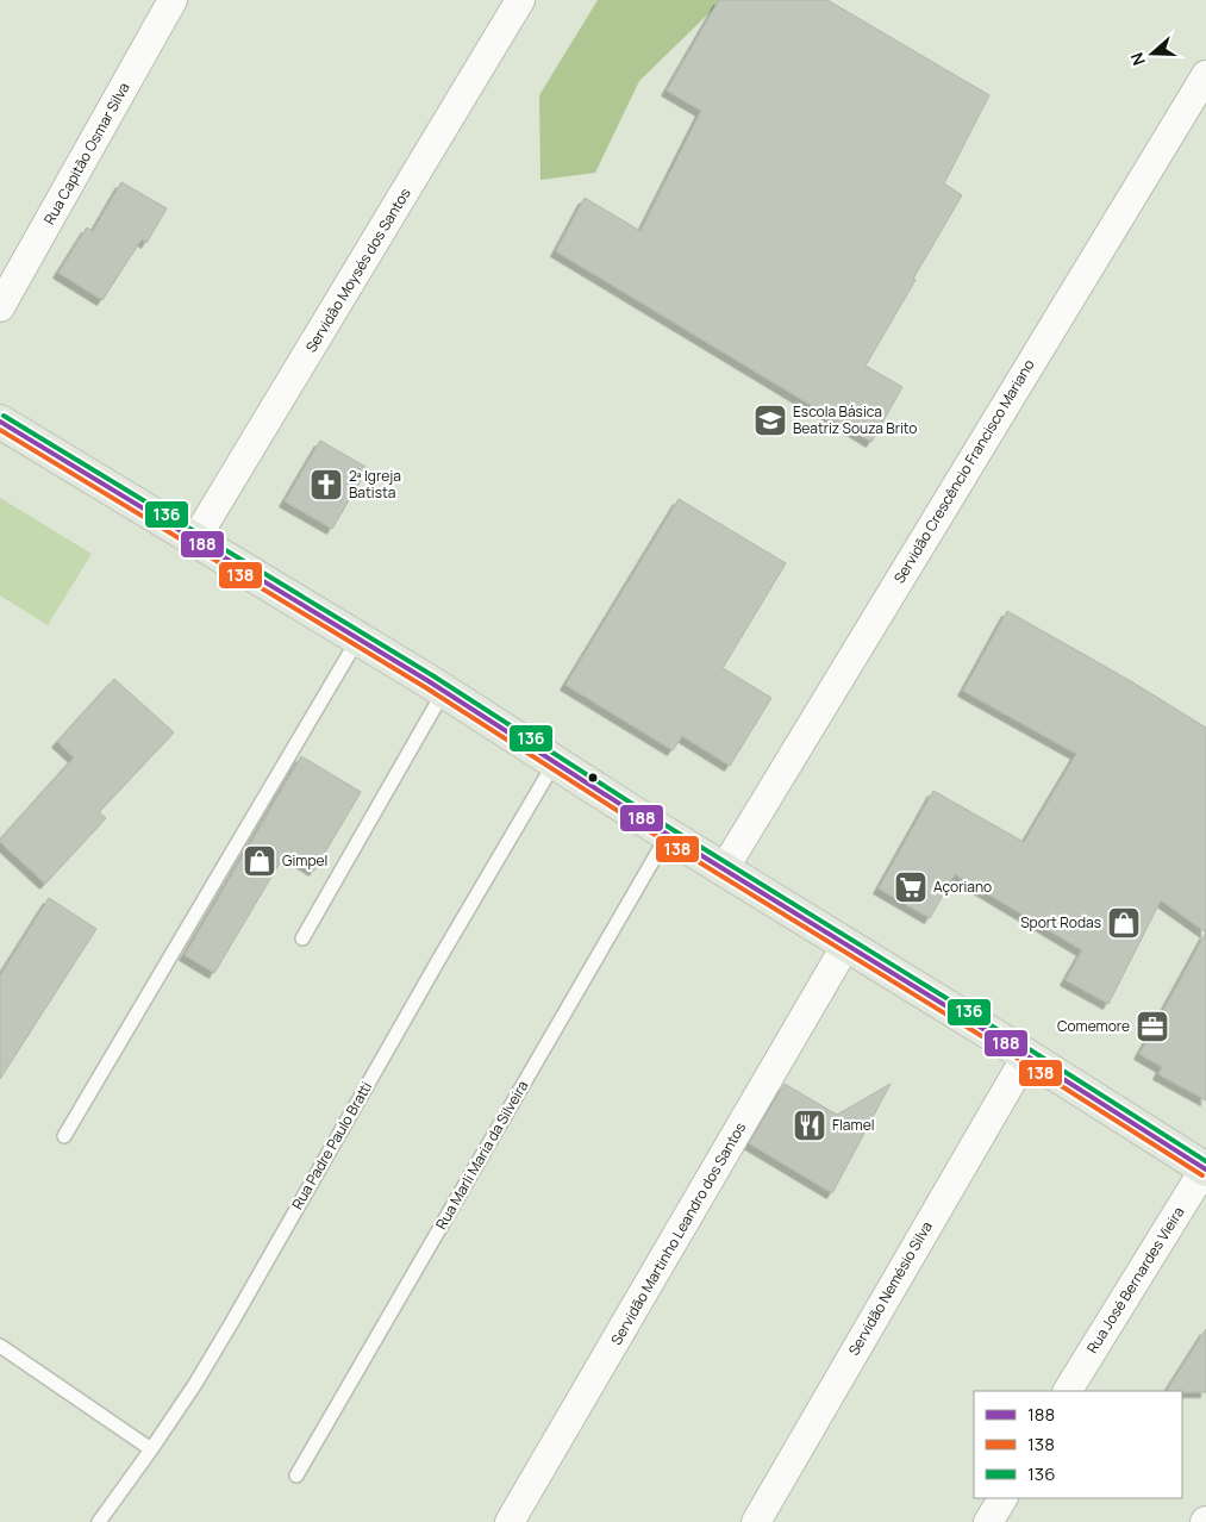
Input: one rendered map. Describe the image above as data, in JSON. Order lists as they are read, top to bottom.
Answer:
{
  "streets": {
    "street": [
      "Rua Capitão Osmar Silva",
      "Servidão Moysés dos Santos",
      "Servidão Crescêncio Francisco Mariano",
      "Servidão Martinho Leandro dos Santos",
      "Rua José Bernardes Vieira",
      "Servidão Nemésio Silva"
    ],
    "lane": ["Rua Padre Paulo Bratti", "Rua Marli Maria da Silveira"]
  },
  "places": {
    "school or university": ["Escola Básica Beatriz Souza Brito"],
    "church": ["2ª Igreja Batista"],
    "shop": ["Gimpel", "Sport Rodas"],
    "supermarket": ["Açoriano"],
    "office": ["Comemore"],
    "restaurant": ["Flamel"]
  },
  "lines": ["transit line 136", "transit line 188", "transit line 138"],
  "legend": ["188", "138", "136"],
  "north": "left"
}
